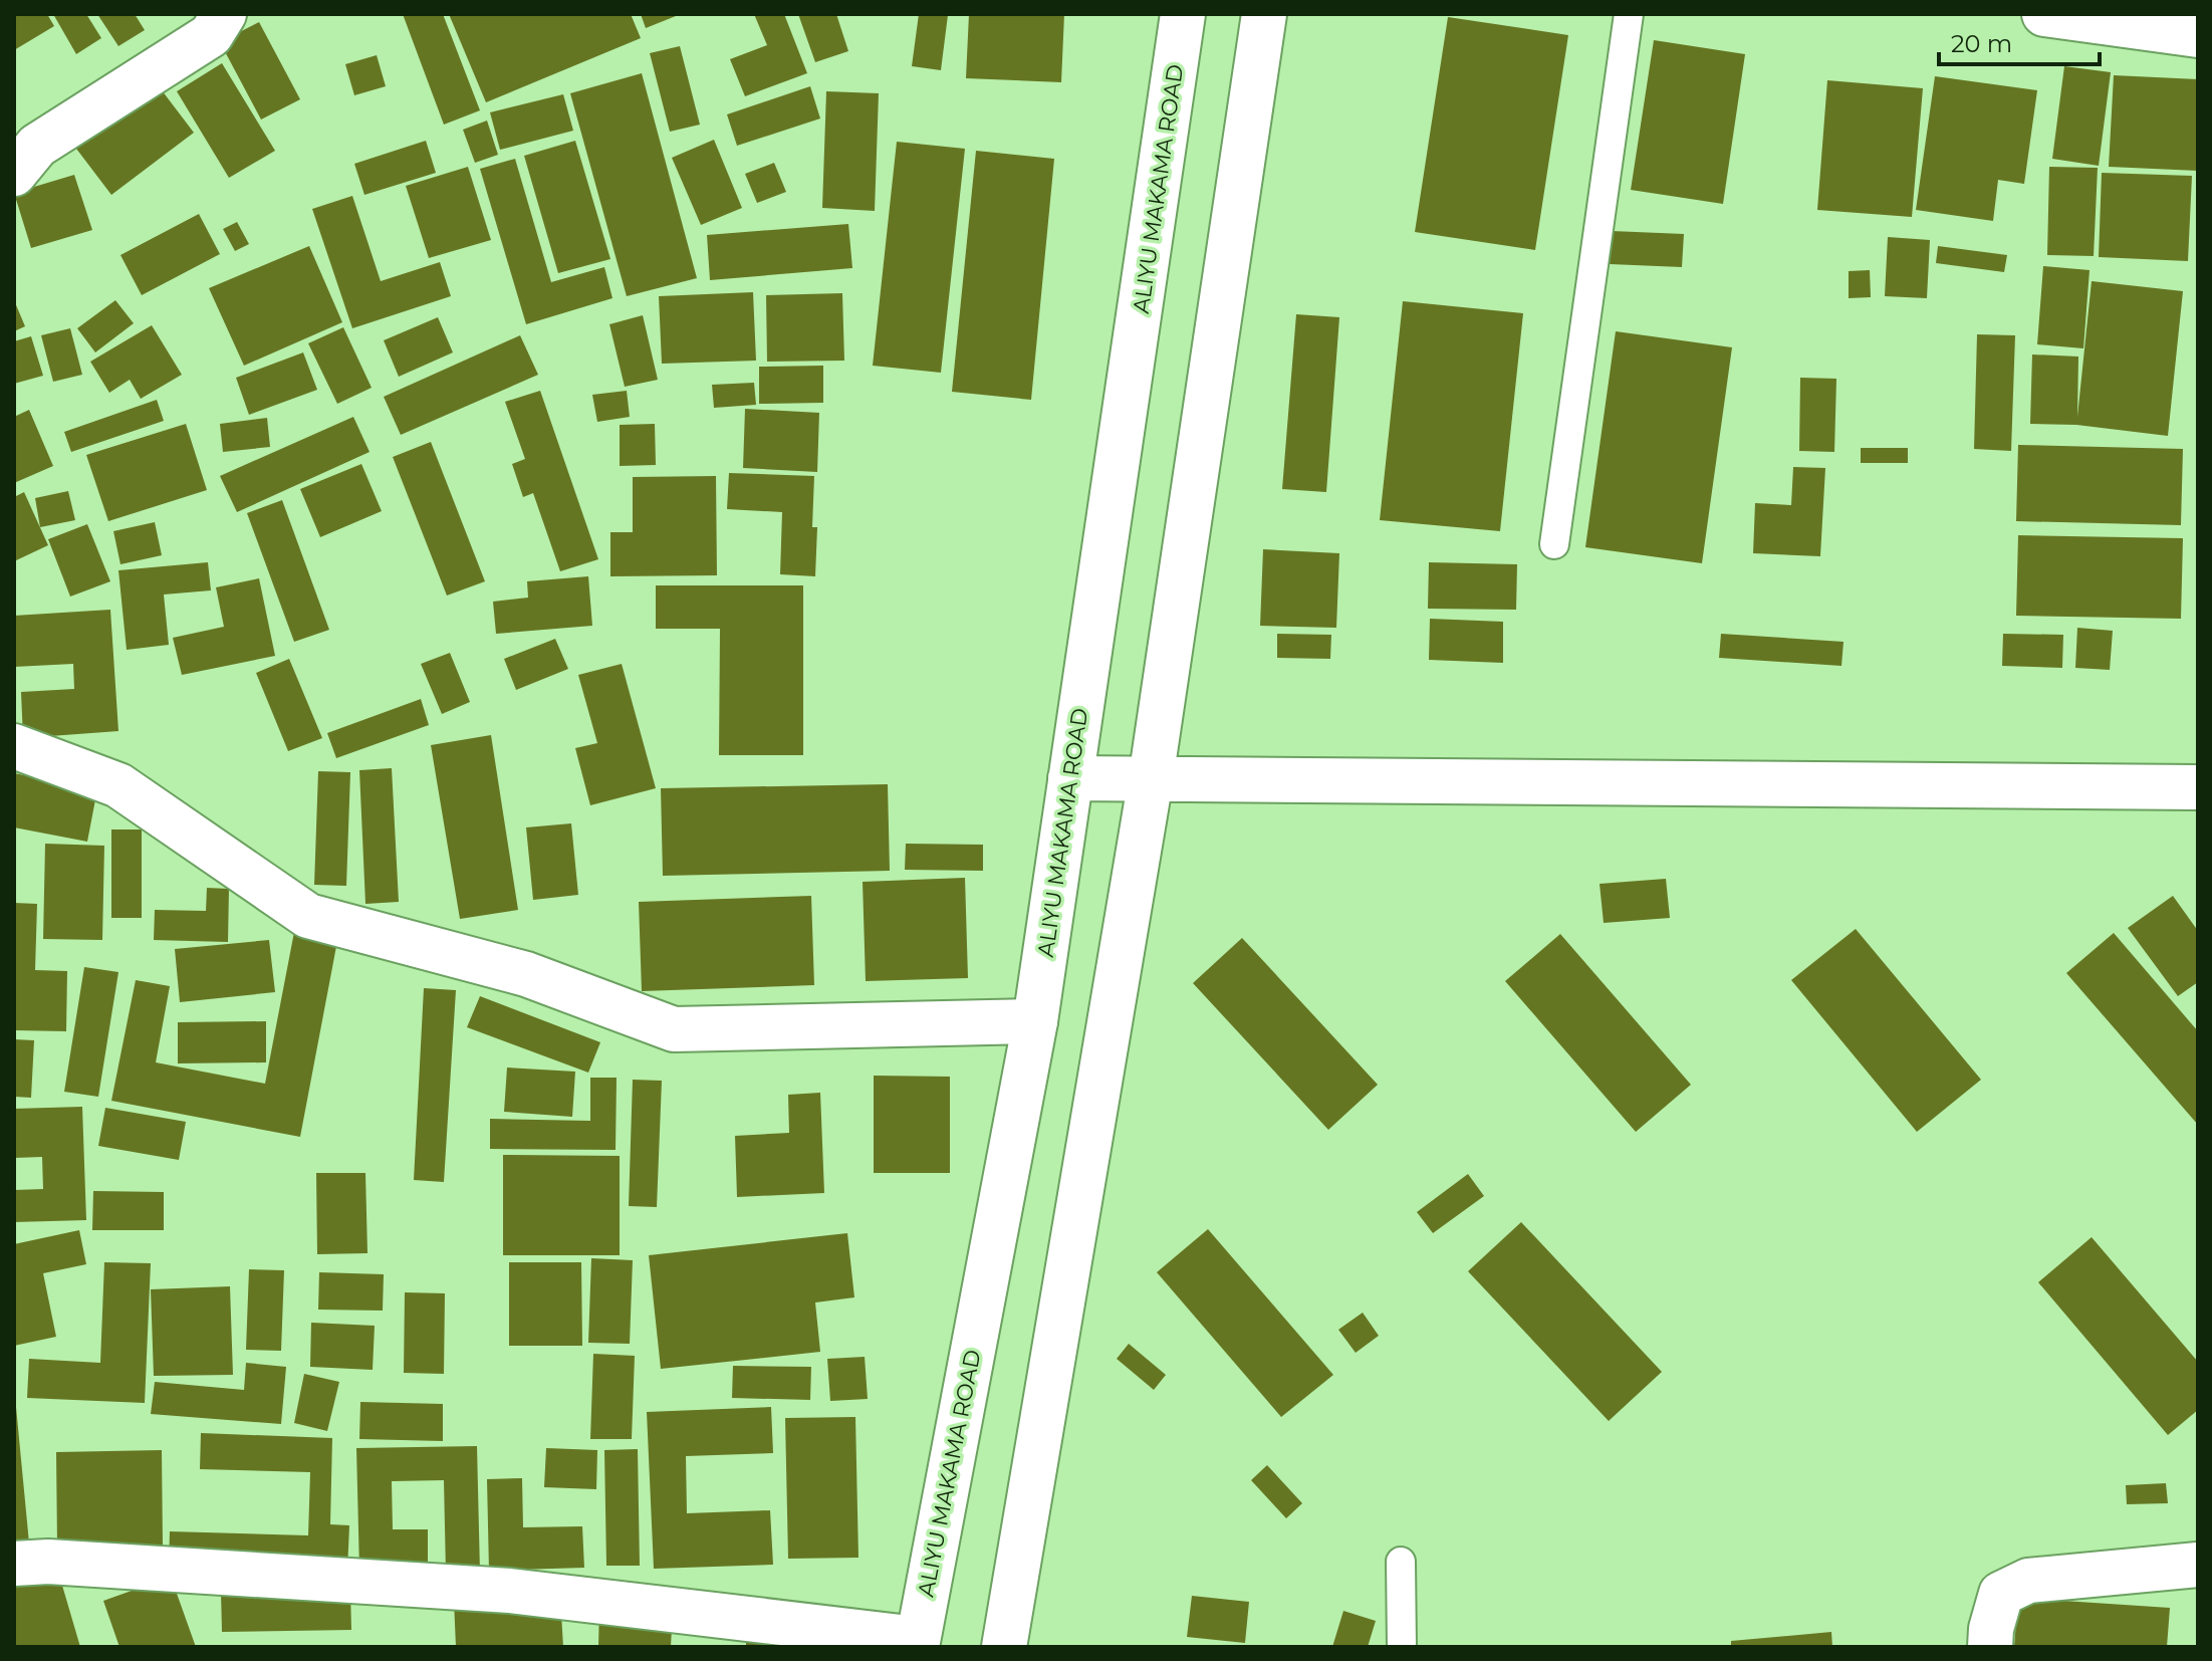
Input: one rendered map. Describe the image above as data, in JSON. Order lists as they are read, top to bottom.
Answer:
{
  "streets": {
    "street": ["ALIYU MAKAMA ROAD"]
  },
  "scale_bar": "20 m"
}
